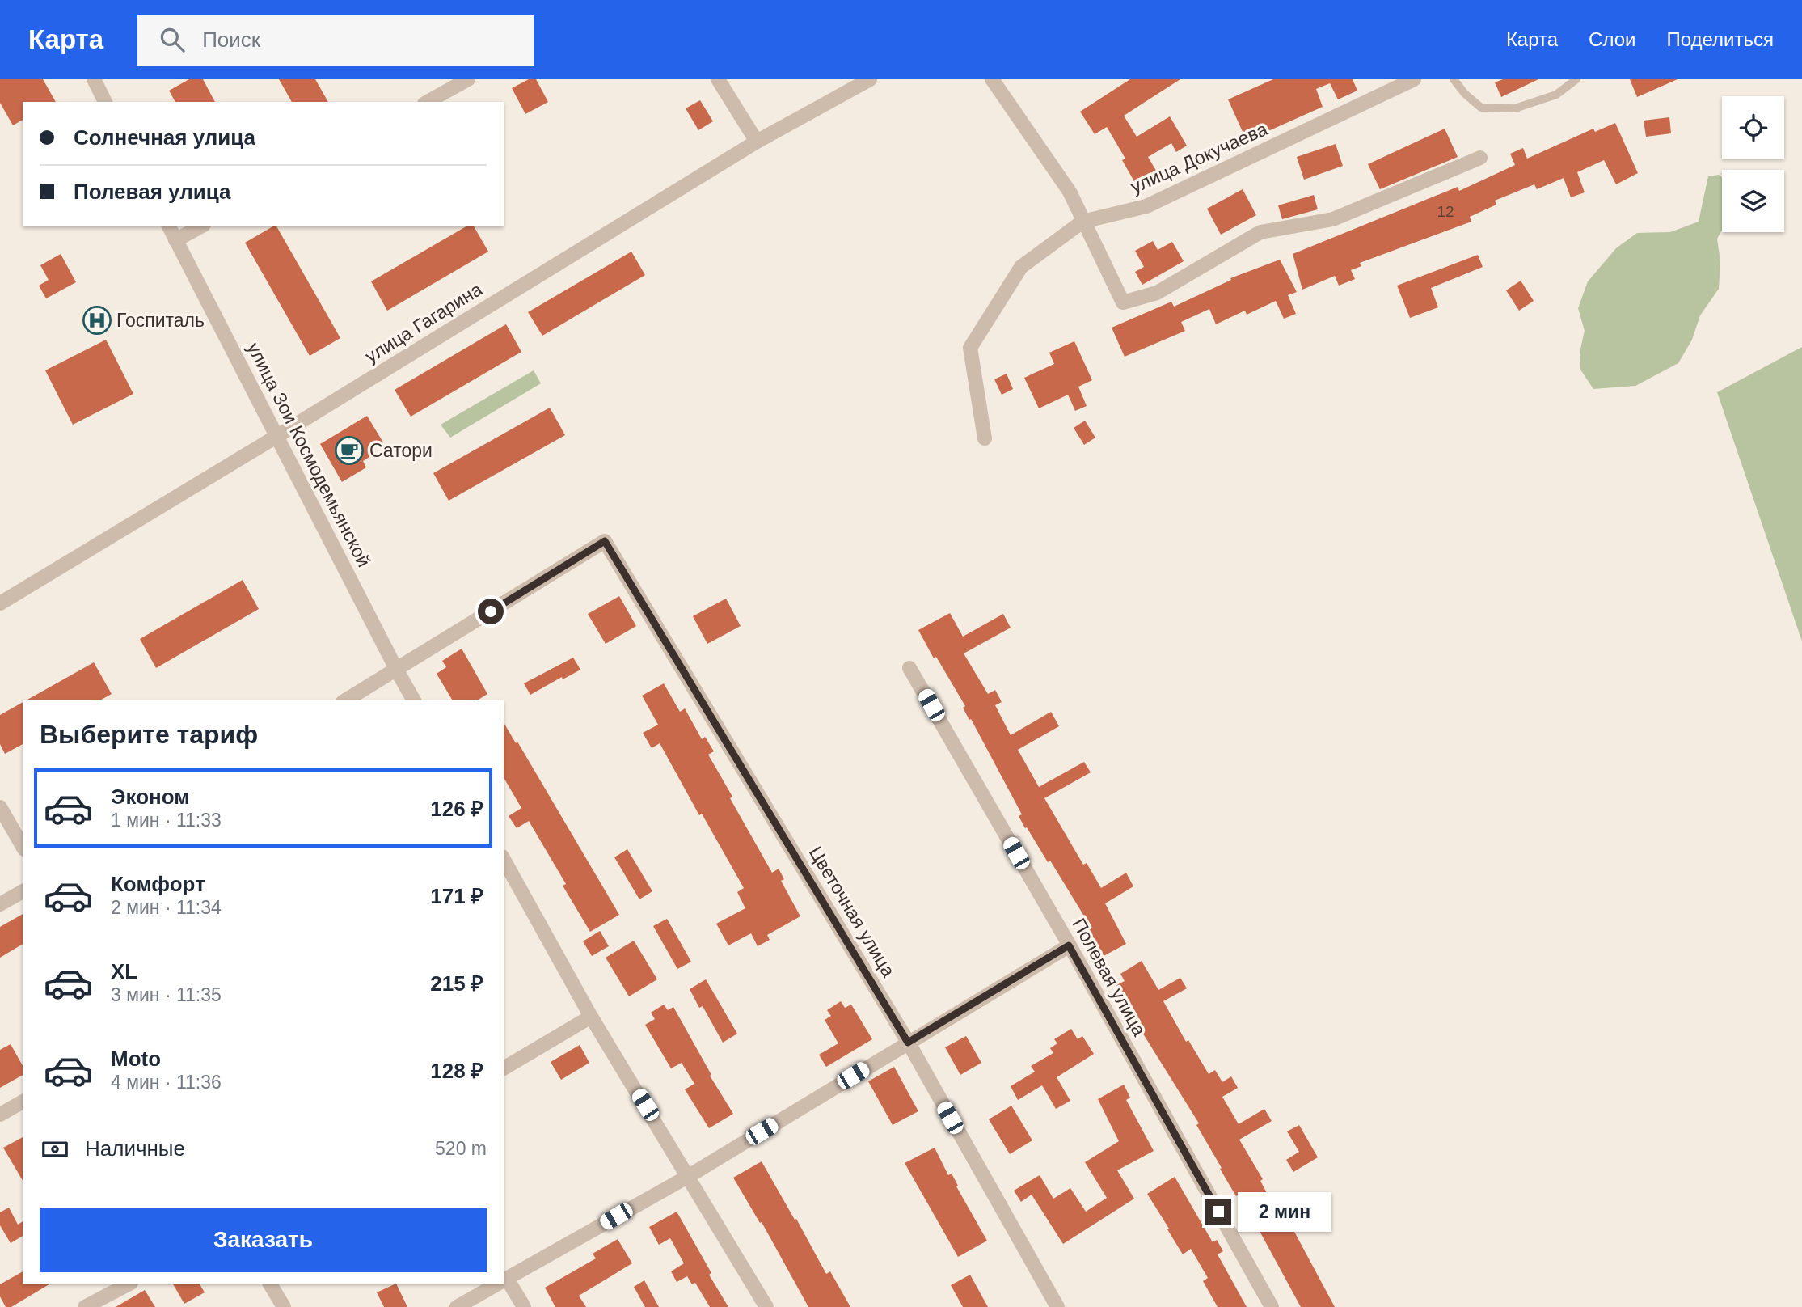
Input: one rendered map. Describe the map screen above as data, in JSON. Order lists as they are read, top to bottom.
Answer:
{
  "streets": {
    "street": [
      "улица Докучаева",
      "улица Гагарина",
      "улица Зои Космодемьянской",
      "Цветочная улица",
      "Полевая улица"
    ]
  },
  "crossings": [
    ["улица Гагарина", "улица Зои Космодемьянской"],
    ["улица Зои Космодемьянской", "Цветочная улица"]
  ],
  "places": {
    "hospital": ["Госпиталь"],
    "cafe": ["Сатори"]
  },
  "house_numbers": ["12"],
  "page": {
    "header": "Карта",
    "search": "Поиск",
    "nav": ["Карта", "Слои", "Поделиться"],
    "banner": ["Солнечная улица", "Полевая улица"],
    "heading": "Выберите тариф",
    "list": [
      {
        "name": "Эконом",
        "note": "1 мин · 11:33",
        "value": "126 ₽"
      },
      {
        "name": "Комфорт",
        "note": "2 мин · 11:34",
        "value": "171 ₽"
      },
      {
        "name": "XL",
        "note": "3 мин · 11:35",
        "value": "215 ₽"
      },
      {
        "name": "Moto",
        "note": "4 мин · 11:36",
        "value": "128 ₽"
      }
    ],
    "pay": ["Наличные", "520 m"],
    "bubble": "2 мин",
    "buttons": "Заказать"
  }
}
